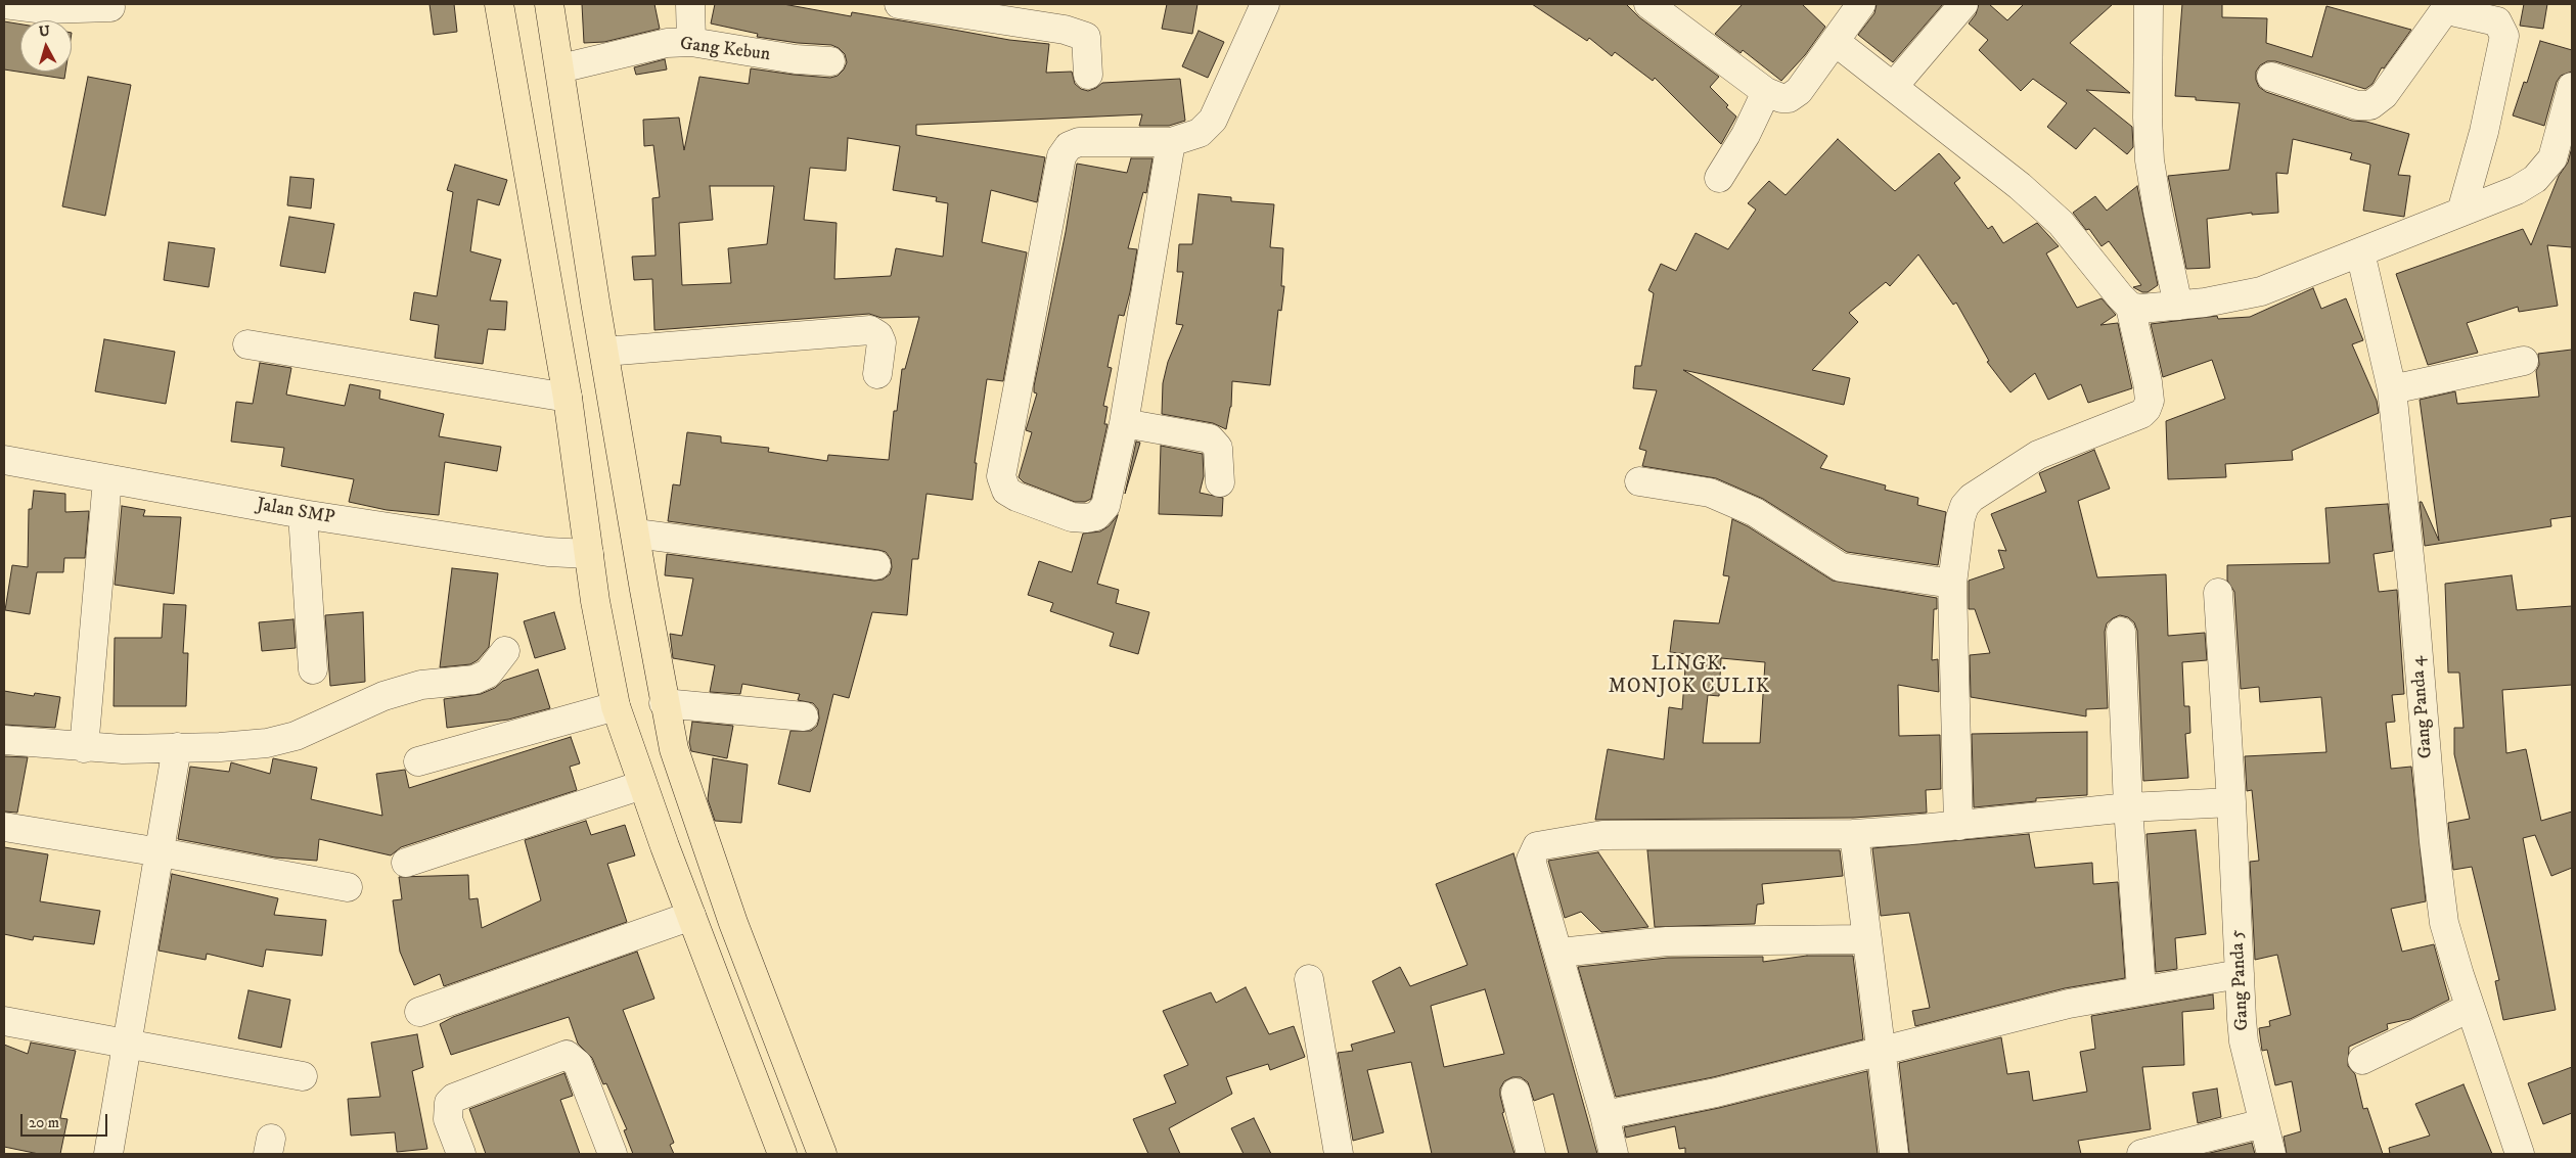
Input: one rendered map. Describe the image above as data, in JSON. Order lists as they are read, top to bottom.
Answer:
{
  "streets": {
    "street": [
      "Gang Kebun",
      "Jalan SMP",
      "Gang Panda 4",
      "Gang Panda 5"
    ]
  },
  "districts": ["LINGK. MONJOK CULIK"],
  "scale_bar": "20 m",
  "north": "top"
}
